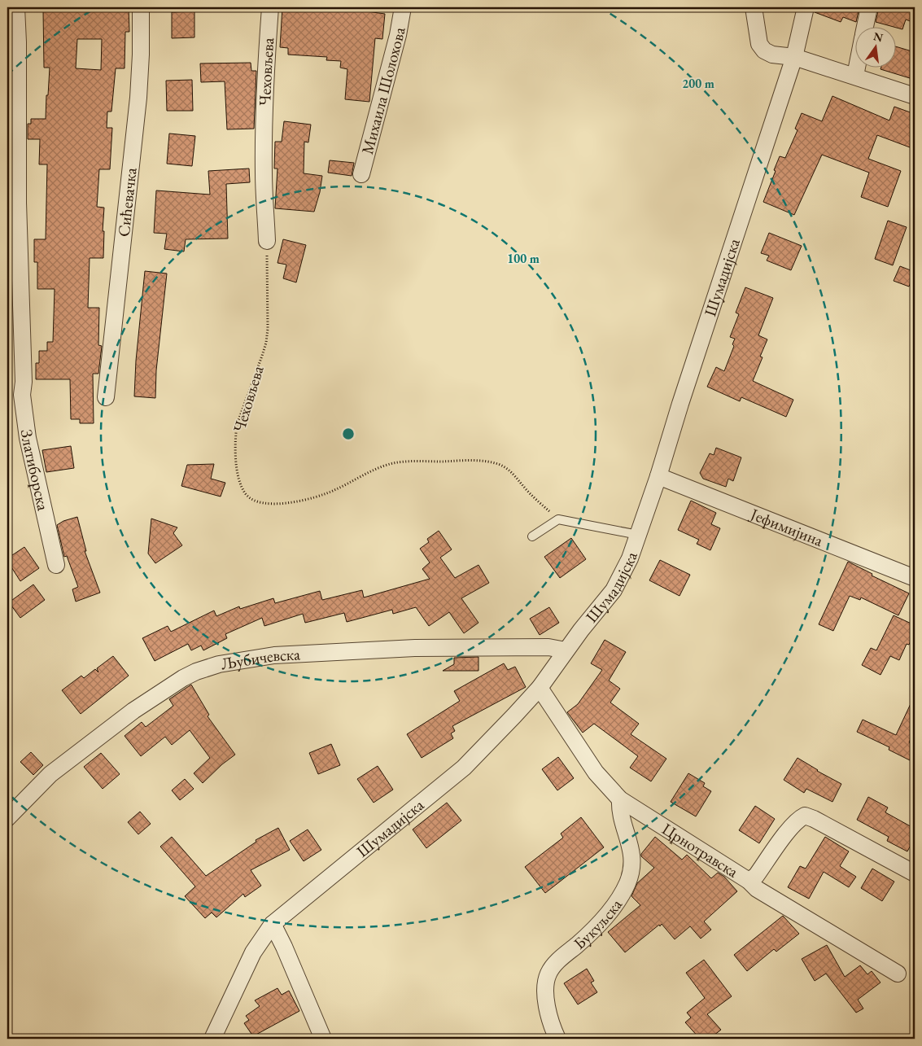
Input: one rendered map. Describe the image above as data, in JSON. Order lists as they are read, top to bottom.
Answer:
{
  "streets": {
    "street": [
      "Чеховљева",
      "Михаила Шолохова",
      "Сићевачка",
      "Шумадијска",
      "Златиборска",
      "Јефимијина",
      "Љубичевска",
      "Црнотравска",
      "Букуљска"
    ]
  },
  "crossings": [
    ["Шумадијска", "Јефимијина"],
    ["Шумадијска", "Љубичевска"],
    ["Шумадијска", "Црнотравска"],
    ["Црнотравска", "Букуљска"]
  ],
  "north": "top",
  "rings": ["200 m", "100 m"]
}
